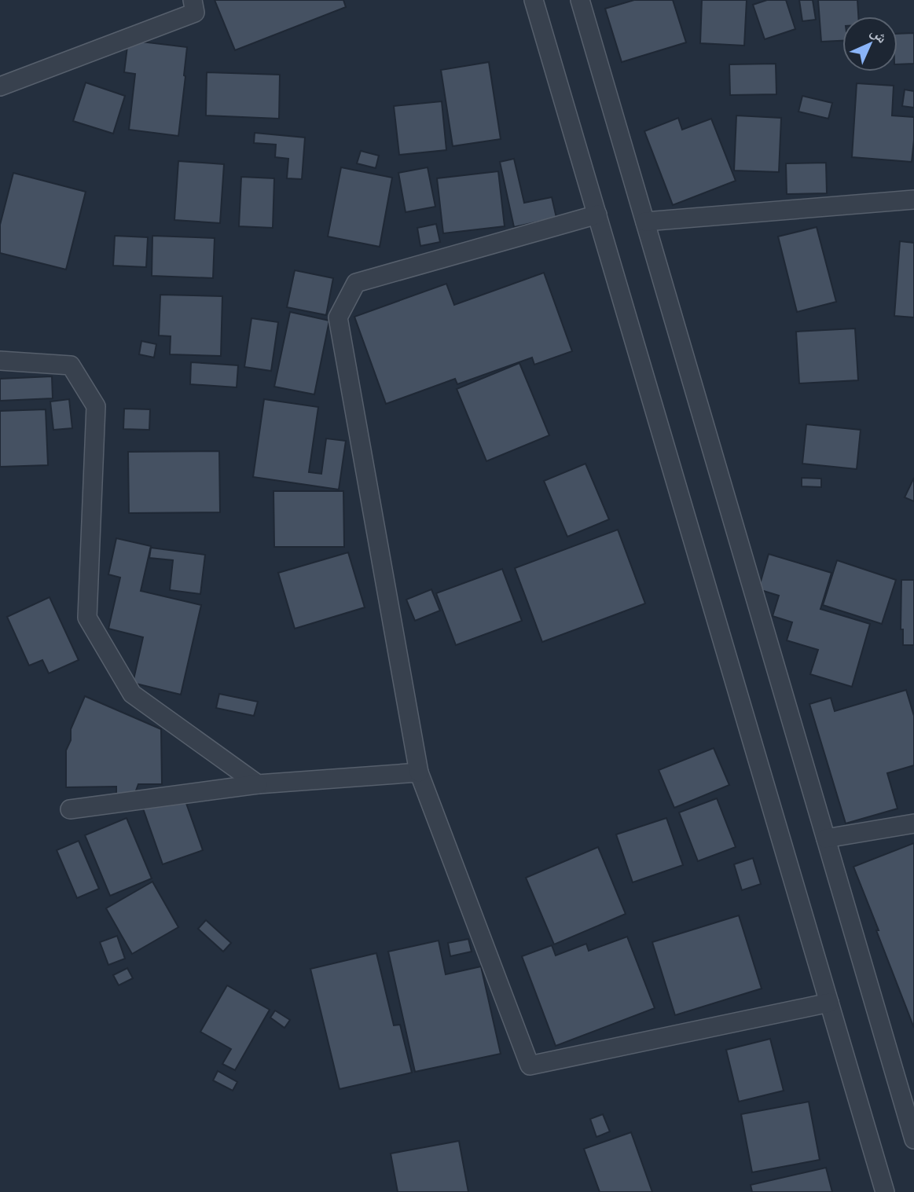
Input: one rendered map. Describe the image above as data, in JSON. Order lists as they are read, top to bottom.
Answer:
{
  "north": "top right"
}
